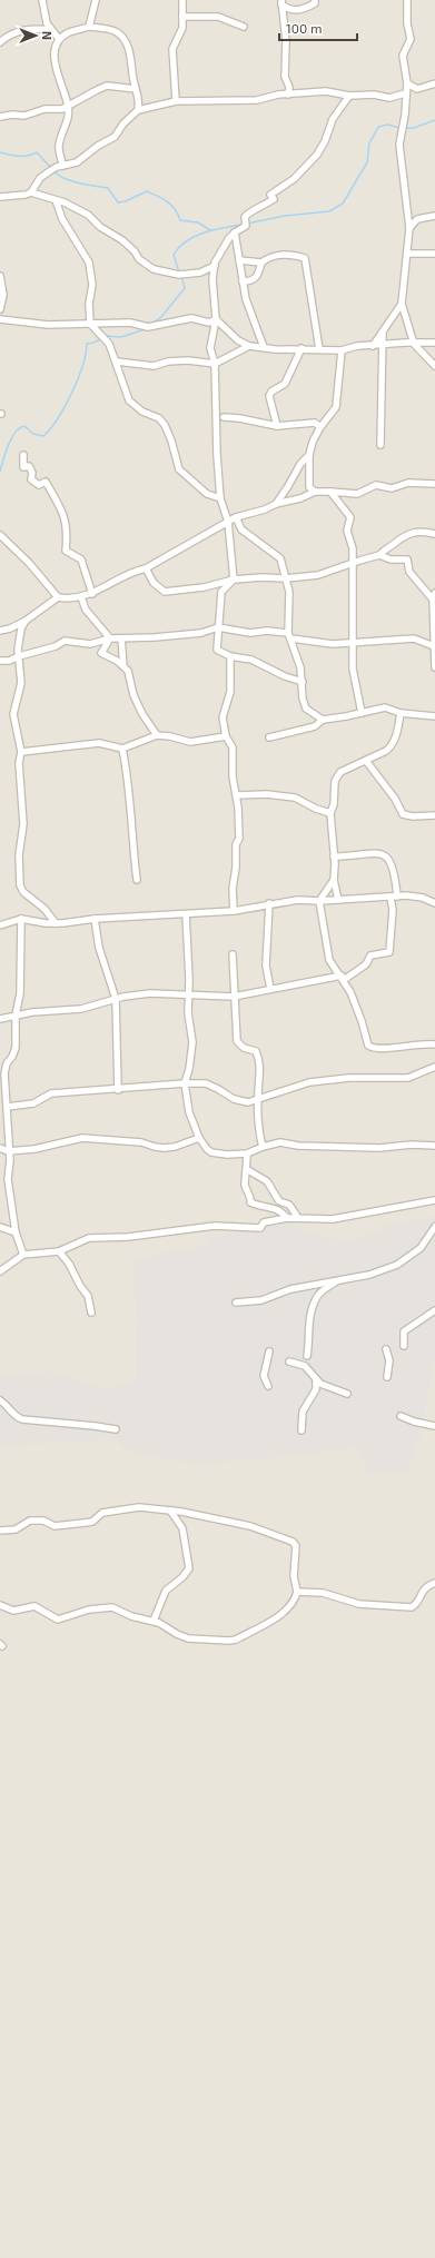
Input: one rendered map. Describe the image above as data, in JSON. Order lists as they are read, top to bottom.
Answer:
{
  "scale_bar": "100 m",
  "north": "right"
}
